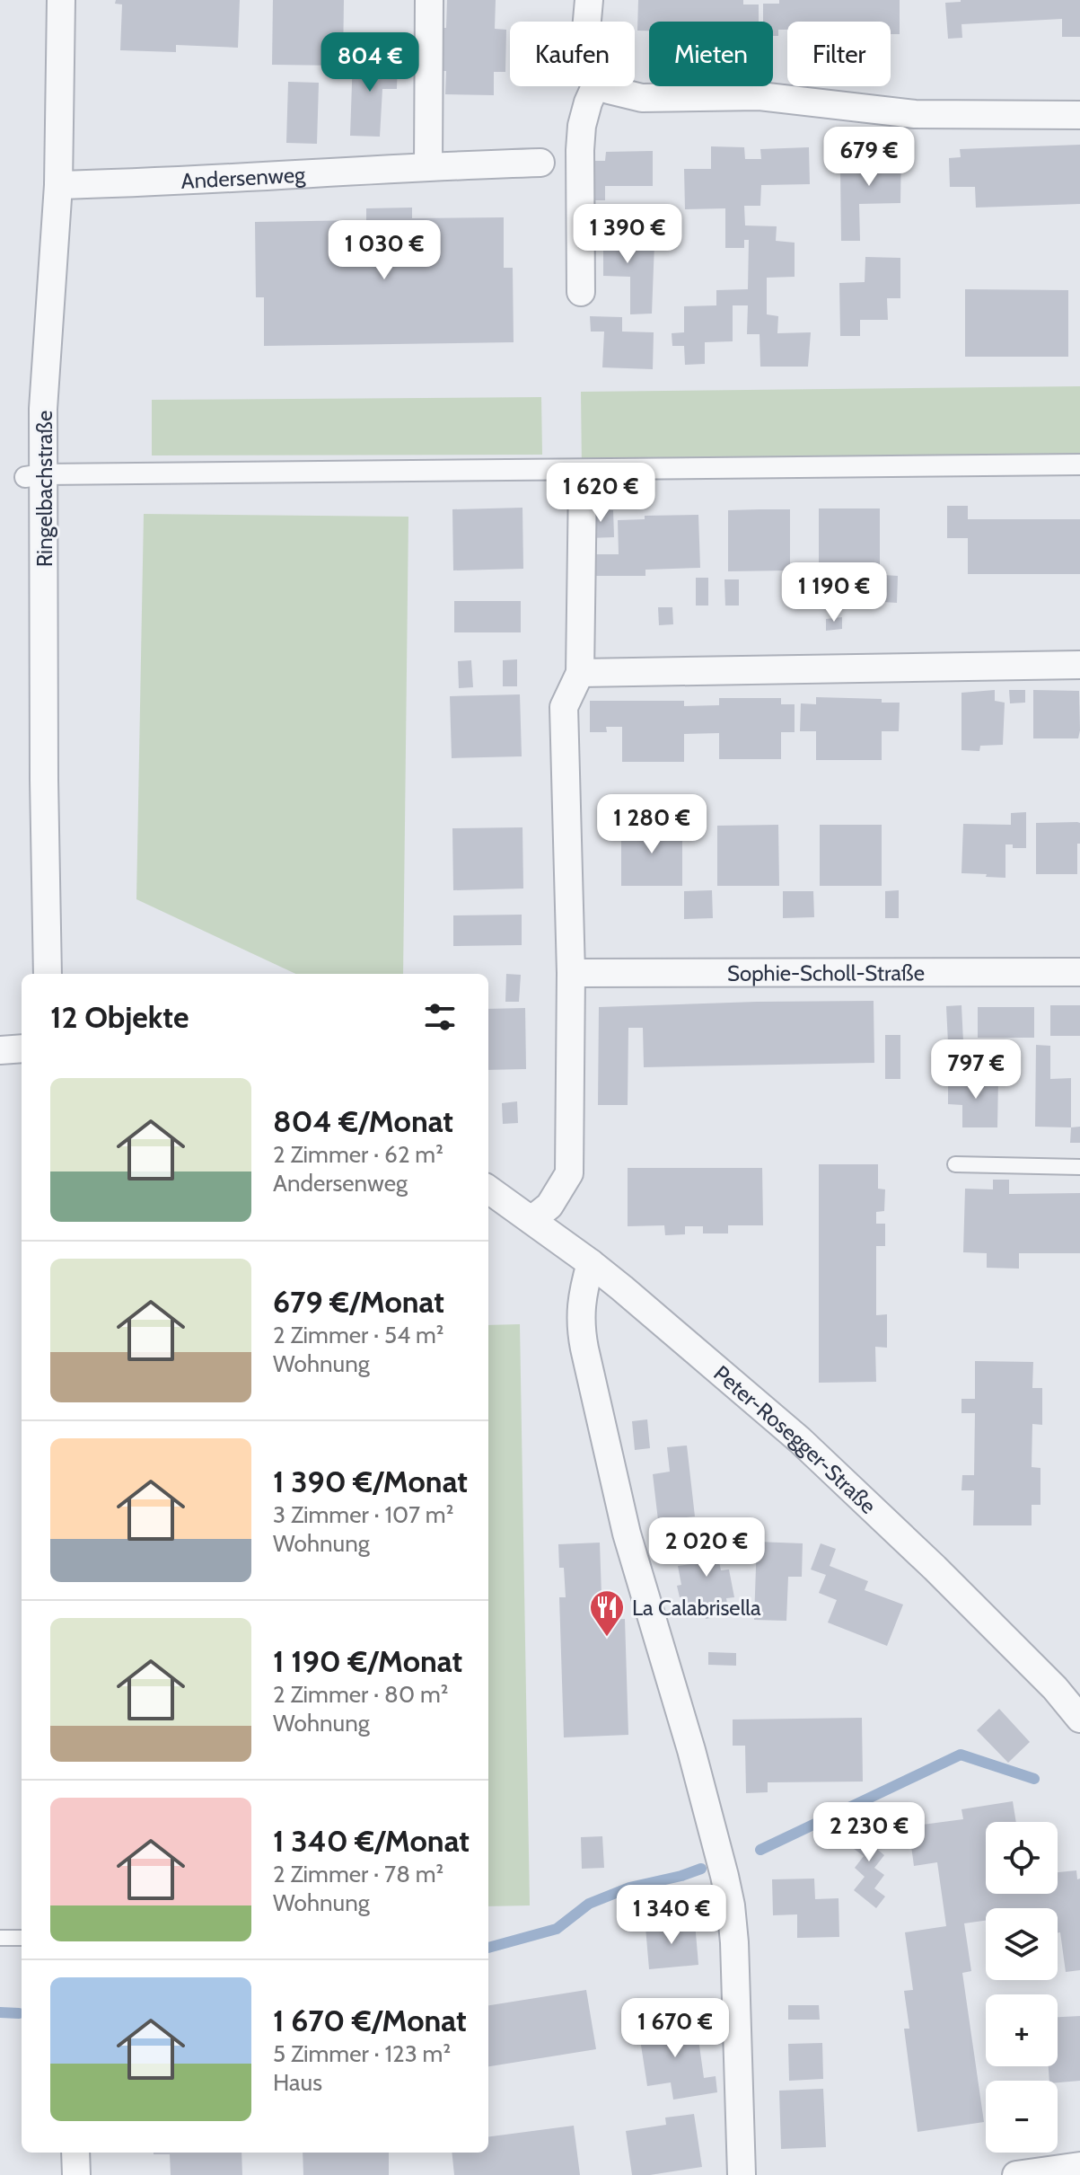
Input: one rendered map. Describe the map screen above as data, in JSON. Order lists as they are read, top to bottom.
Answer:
{
  "streets": {
    "street": [
      "Andersenweg",
      "Ringelbachstraße",
      "Sophie-Scholl-Straße",
      "Peter-Rosegger-Straße"
    ]
  },
  "crossings": [
    ["Andersenweg", "Ringelbachstraße"]
  ],
  "places": {
    "restaurant": ["La Calabrisella"]
  },
  "page": {
    "chip": ["Kaufen", "Mieten", "Filter"],
    "price": [
      "804 €",
      "679 €",
      "1 390 €",
      "1 030 €",
      "1 620 €",
      "1 190 €",
      "1 280 €",
      "797 €",
      "2 020 €",
      "2 230 €",
      "1 340 €",
      "1 670 €"
    ],
    "heading": "12 Objekte",
    "list": [
      {
        "name": "804 €/Monat",
        "note": "2 Zimmer · 62 m² · Andersenweg"
      },
      {
        "name": "679 €/Monat",
        "note": "2 Zimmer · 54 m² · Wohnung"
      },
      {
        "name": "1 390 €/Monat",
        "note": "3 Zimmer · 107 m² · Wohnung"
      },
      {
        "name": "1 190 €/Monat",
        "note": "2 Zimmer · 80 m² · Wohnung"
      },
      {
        "name": "1 340 €/Monat",
        "note": "2 Zimmer · 78 m² · Wohnung"
      },
      {
        "name": "1 670 €/Monat",
        "note": "5 Zimmer · 123 m² · Haus"
      }
    ],
    "map_buttons": ["+", "−"]
  }
}
